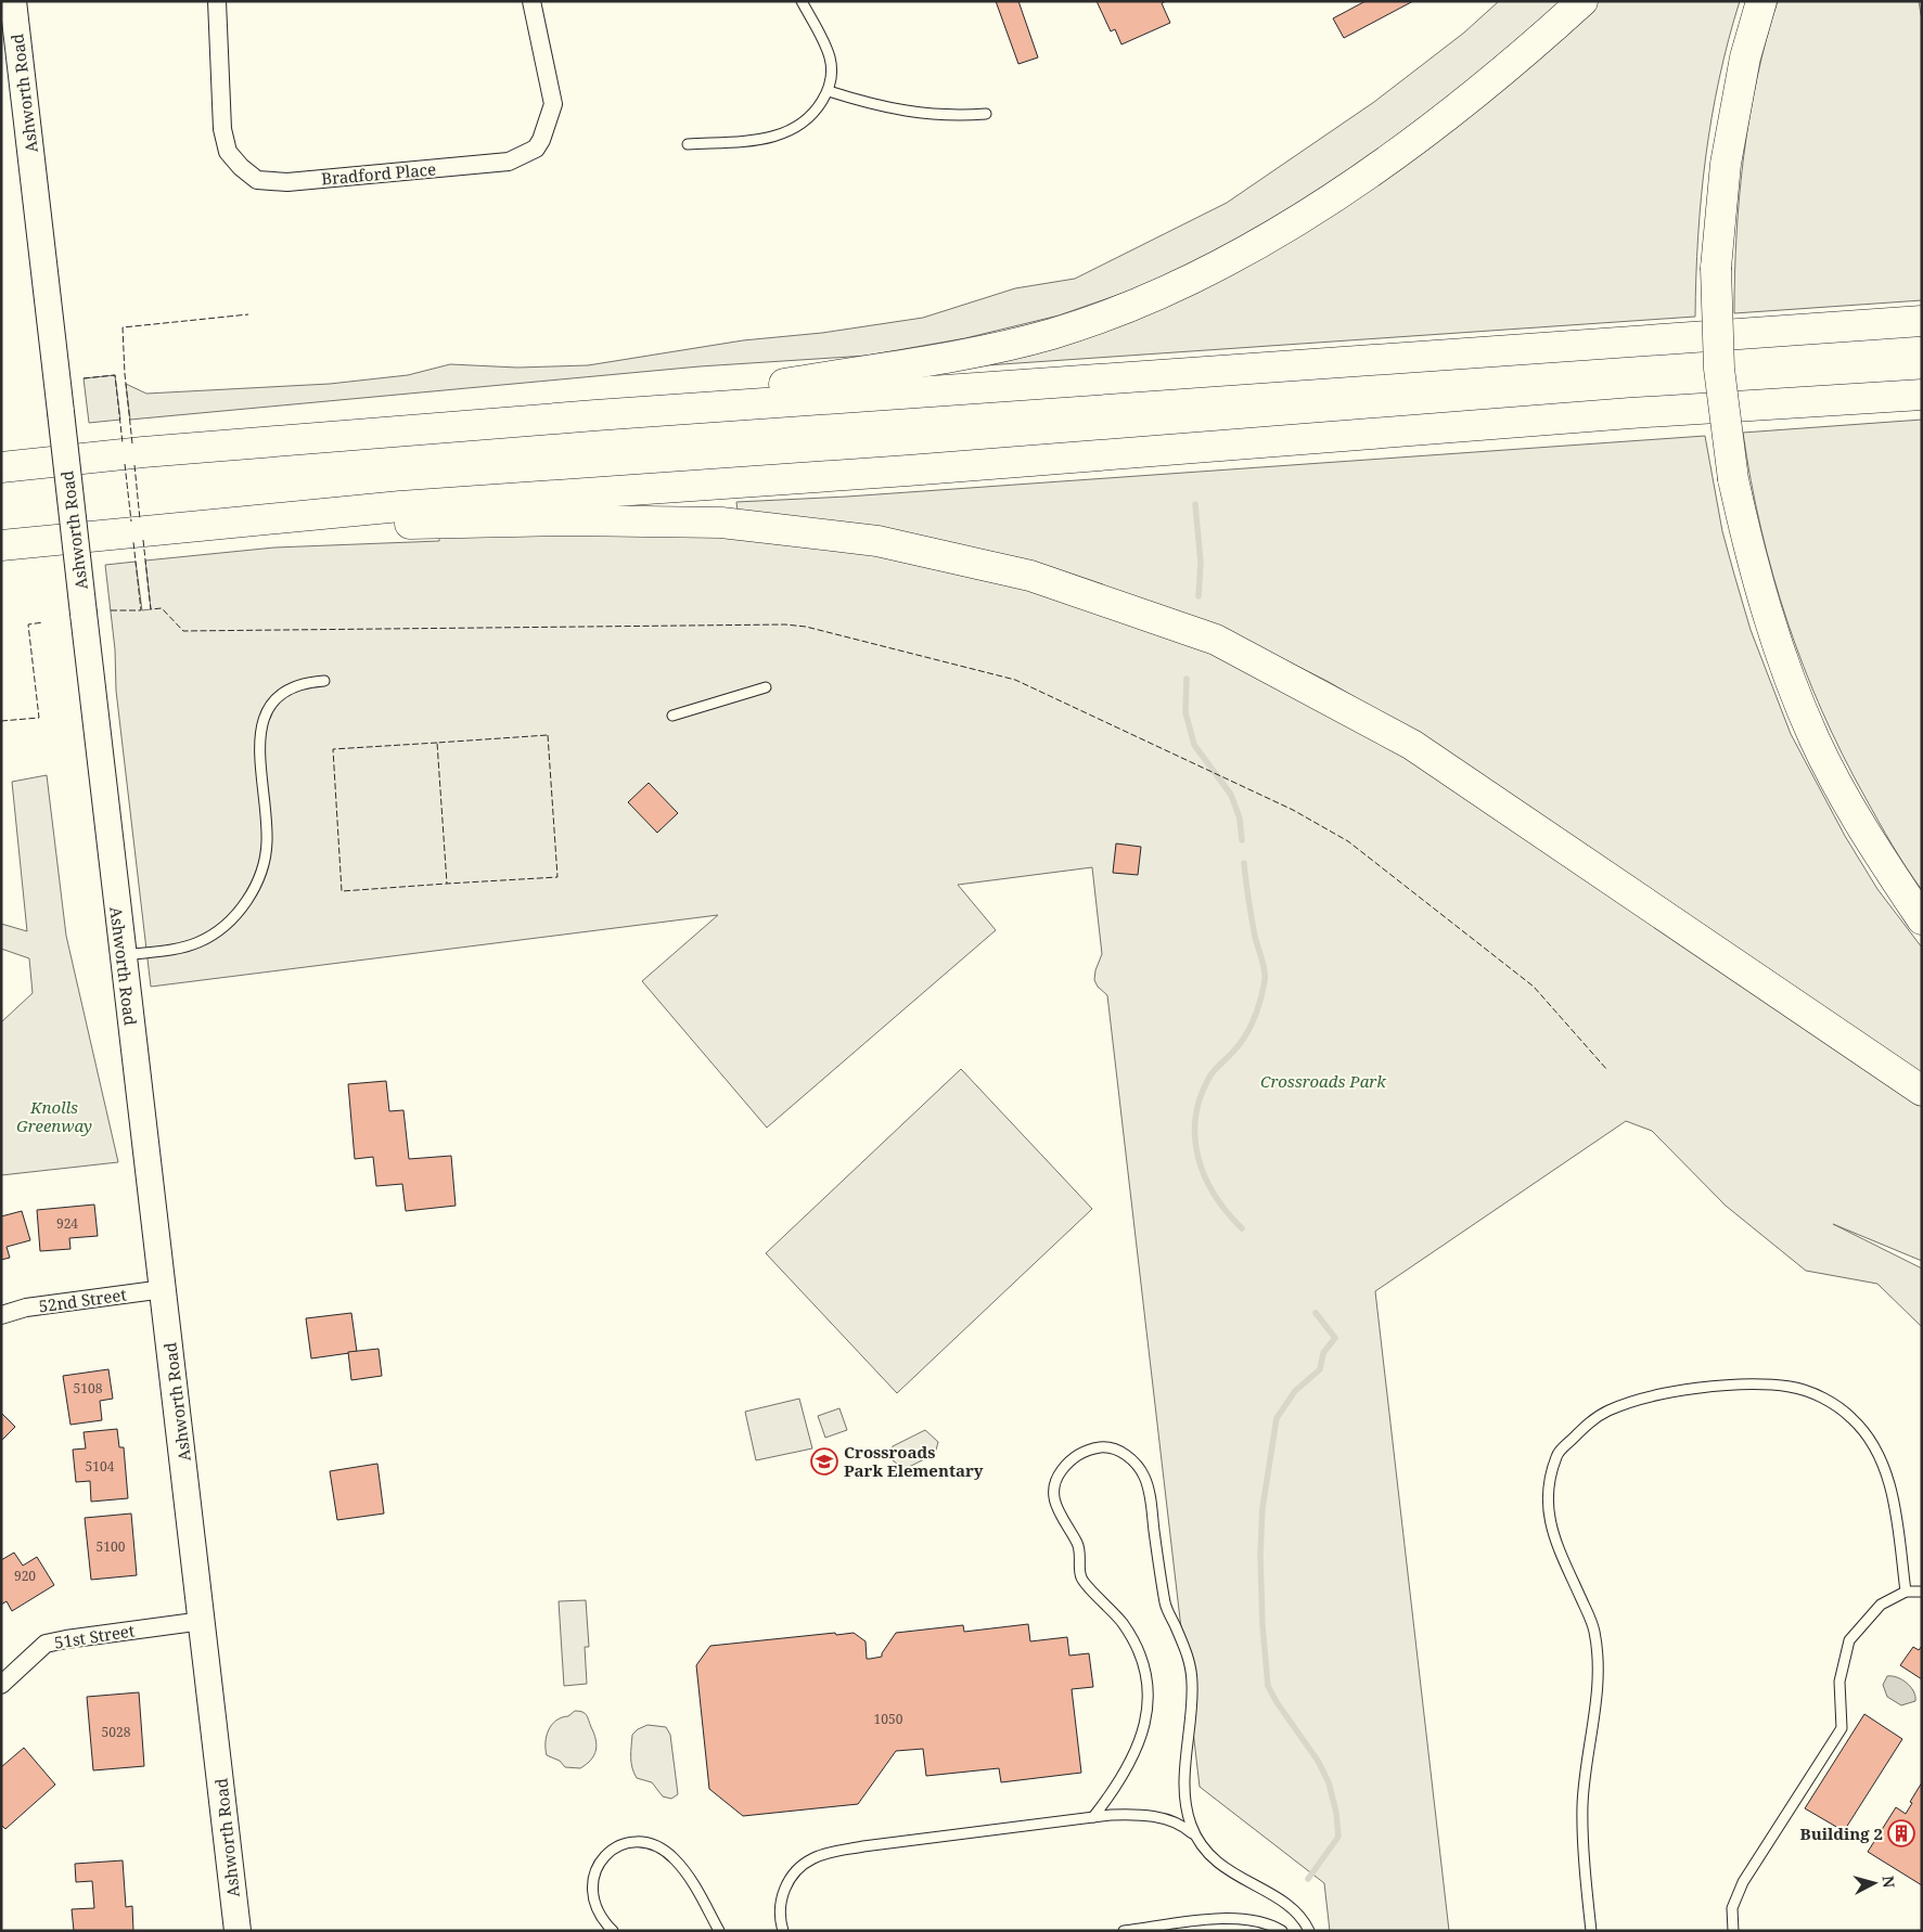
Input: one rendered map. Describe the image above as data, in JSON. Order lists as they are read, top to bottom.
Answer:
{
  "streets": {
    "main road": ["Ashworth Road"],
    "street": ["Bradford Place", "52nd Street", "51st Street"]
  },
  "crossings": [
    ["Ashworth Road", "52nd Street"],
    ["Ashworth Road", "51st Street"]
  ],
  "parks": ["Crossroads Park", "Knolls Greenway"],
  "places": {
    "school or university": ["Crossroads Park Elementary"],
    "building": ["Building 2"]
  },
  "house_numbers": [
    "924",
    "5108",
    "5104",
    "5100",
    "920",
    "1050",
    "5028"
  ],
  "north": "right"
}
